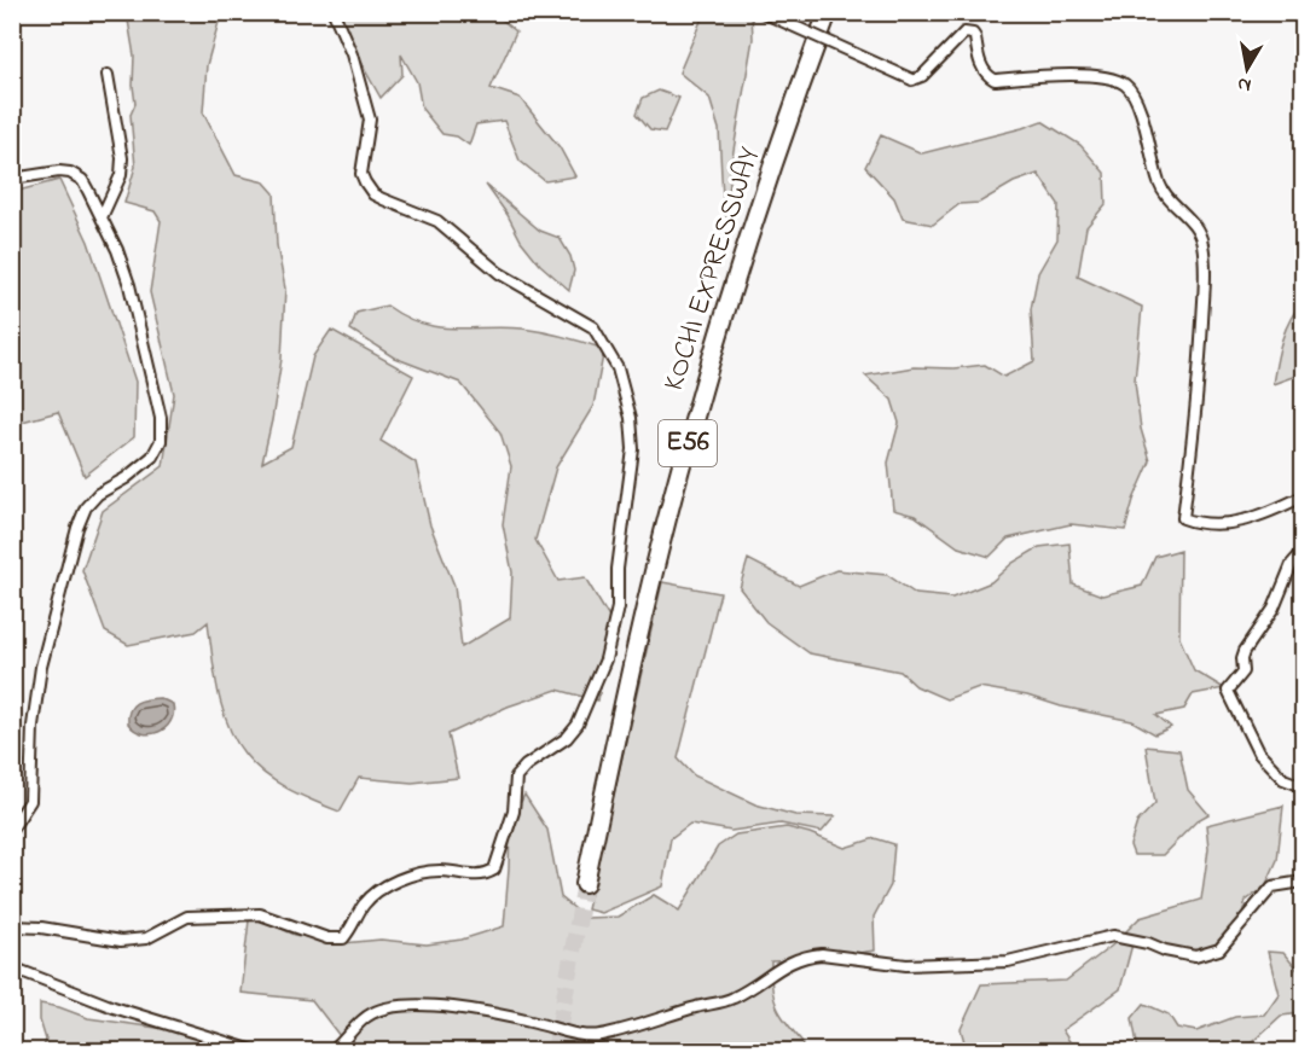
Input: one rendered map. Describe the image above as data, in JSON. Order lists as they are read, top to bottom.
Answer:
{
  "streets": {
    "highway": ["KOCHI EXPRESSWAY", "E56"]
  },
  "north": "bottom"
}
